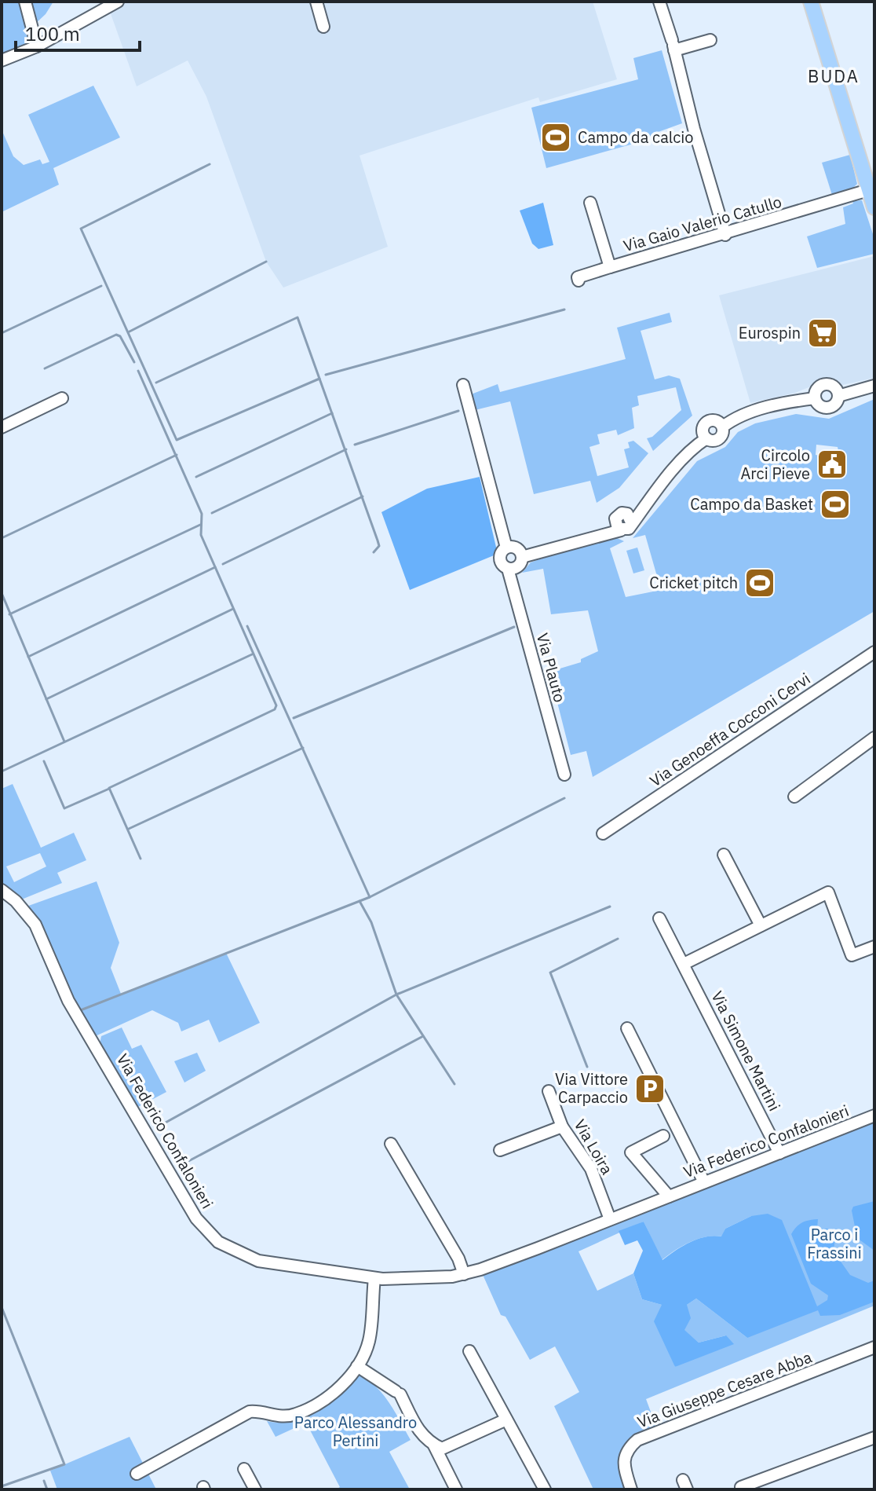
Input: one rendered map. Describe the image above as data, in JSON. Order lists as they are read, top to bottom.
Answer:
{
  "streets": {
    "street": [
      "Via Gaio Valerio Catullo",
      "Via Plauto",
      "Via Genoeffa Cocconi Cervi",
      "Via Simone Martini",
      "Via Federico Confalonieri",
      "Via Loira",
      "Via Giuseppe Cesare Abba"
    ]
  },
  "crossings": [
    ["Via Simone Martini", "Via Federico Confalonieri"],
    ["Via Federico Confalonieri", "Via Loira"]
  ],
  "districts": ["BUDA"],
  "parks": ["Parco i Frassini", "Parco Alessandro Pertini"],
  "places": {
    "sports": ["Campo da calcio", "Campo da Basket", "Cricket pitch"],
    "supermarket": ["Eurospin"],
    "public building": ["Circolo Arci Pieve"],
    "parking": ["Via Vittore Carpaccio"]
  },
  "scale_bar": "100 m"
}
